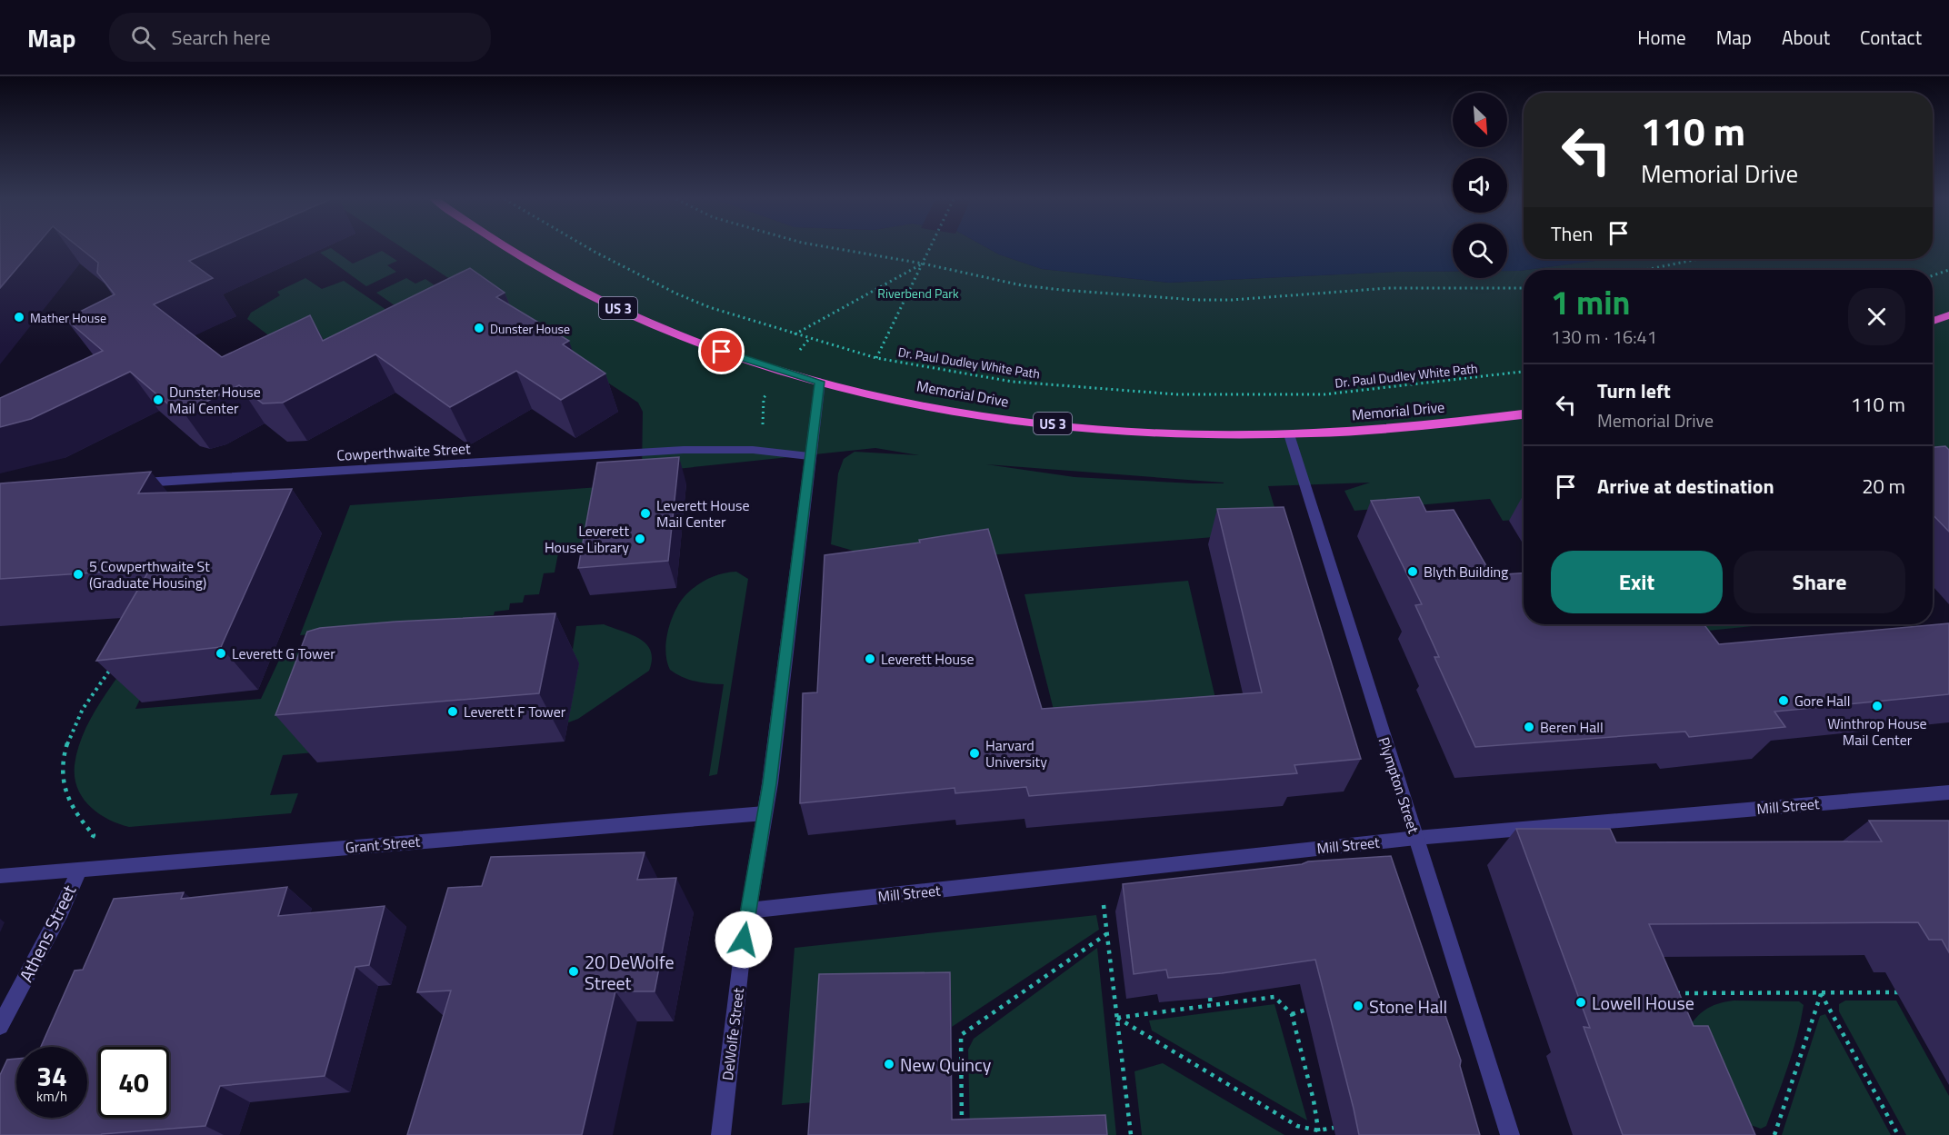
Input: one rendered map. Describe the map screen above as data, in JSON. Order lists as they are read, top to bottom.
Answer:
{
  "streets": {
    "highway": ["US 3", "Memorial Drive"],
    "street": [
      "Cowperthwaite Street",
      "Plympton Street",
      "Mill Street",
      "Grant Street",
      "Athens Street",
      "DeWolfe Street"
    ],
    "path": ["Dr. Paul Dudley White Path"]
  },
  "crossings": [
    ["Memorial Drive", "Plympton Street"],
    ["Memorial Drive", "DeWolfe Street"],
    ["Cowperthwaite Street", "DeWolfe Street"],
    ["Plympton Street", "Mill Street"],
    ["Mill Street", "DeWolfe Street"],
    ["Grant Street", "Athens Street"],
    ["Grant Street", "DeWolfe Street"]
  ],
  "parks": ["Riverbend Park"],
  "places": [
    "Mather House",
    "Dunster House",
    "Dunster House Mail Center",
    "Leverett House Mail Center",
    "Leverett House Library",
    "Blyth Building",
    "5 Cowperthwaite St (Graduate Housing)",
    "Leverett G Tower",
    "Leverett House",
    "Gore Hall",
    "Winthrop House Mail Center",
    "Leverett F Tower",
    "Beren Hall",
    "Harvard University",
    "20 DeWolfe Street",
    "Lowell House",
    "Stone Hall",
    "New Quincy"
  ],
  "north": "bottom right",
  "page": {
    "header": "Map",
    "search": "Search here",
    "nav": [
      "Home",
      "Map",
      "About",
      "Contact"
    ],
    "turn": ["110 m", "Memorial Drive"],
    "then": "Then",
    "heading": ["1 min", "130 m · 16:41"],
    "list": [
      {
        "name": "Turn left",
        "note": "Memorial Drive",
        "value": "110 m"
      },
      {
        "name": "Arrive at destination",
        "value": "20 m"
      }
    ],
    "buttons": ["Exit", "Share"],
    "speed": "34 km/h",
    "limit": "40"
  }
}
